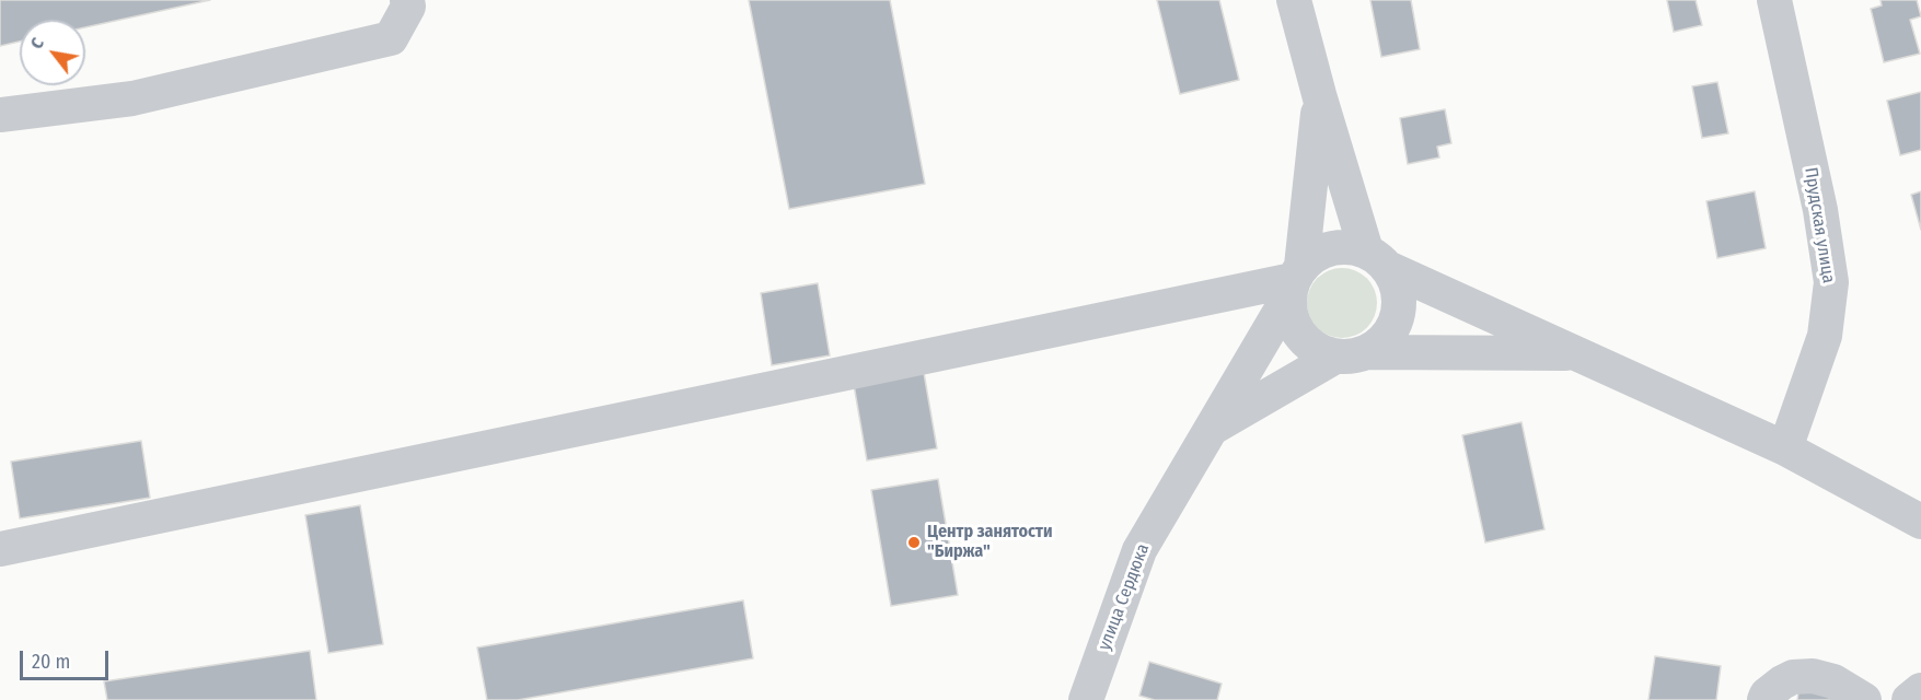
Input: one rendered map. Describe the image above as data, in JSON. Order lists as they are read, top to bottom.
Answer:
{
  "streets": {
    "street": ["Прудская улица", "улица Сердюка"]
  },
  "places": ["Центр занятости \"Биржа\""],
  "scale_bar": "20 m",
  "north": "top left"
}
